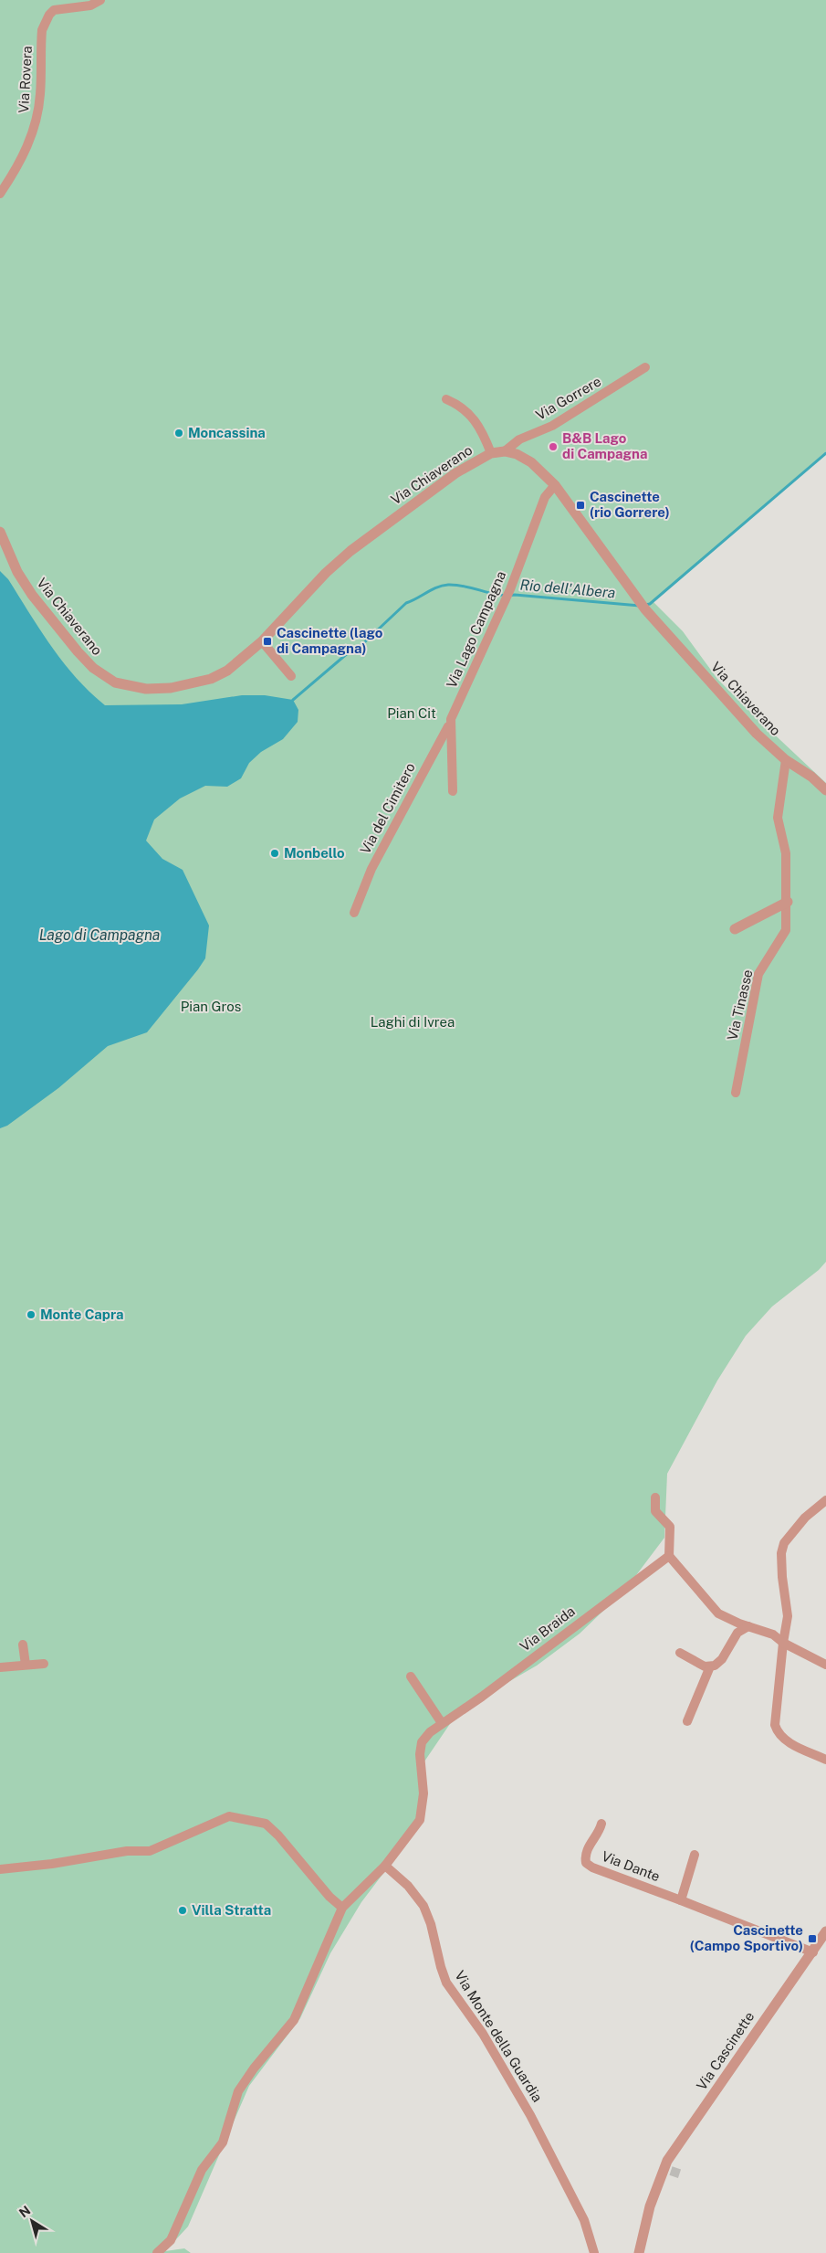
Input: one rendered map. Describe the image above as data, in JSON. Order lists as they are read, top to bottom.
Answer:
{
  "streets": {
    "street": [
      "Via Rovera",
      "Via Gorrere",
      "Via Chiaverano",
      "Via Lago Campagna",
      "Via del Cimitero",
      "Via Tinasse",
      "Via Braida",
      "Via Dante",
      "Via Monte della Guardia",
      "Via Cascinette"
    ]
  },
  "crossings": [
    ["Via Gorrere", "Via Chiaverano"],
    ["Via Chiaverano", "Via Lago Campagna"],
    ["Via Chiaverano", "Via Tinasse"],
    ["Via Lago Campagna", "Via del Cimitero"],
    ["Via Braida", "Via Monte della Guardia"],
    ["Via Dante", "Via Cascinette"]
  ],
  "water": ["Rio dell'Albera", "Lago di Campagna"],
  "parks": ["Pian Cit", "Pian Gros", "Laghi di Ivrea"],
  "places": {
    "other": [
      "Moncassina",
      "B&B Lago di Campagna",
      "Monbello",
      "Monte Capra",
      "Villa Stratta"
    ],
    "transit": ["Cascinette (rio Gorrere)", "Cascinette (lago di Campagna)", "Cascinette (Campo Sportivo)"]
  },
  "north": "top left"
}
